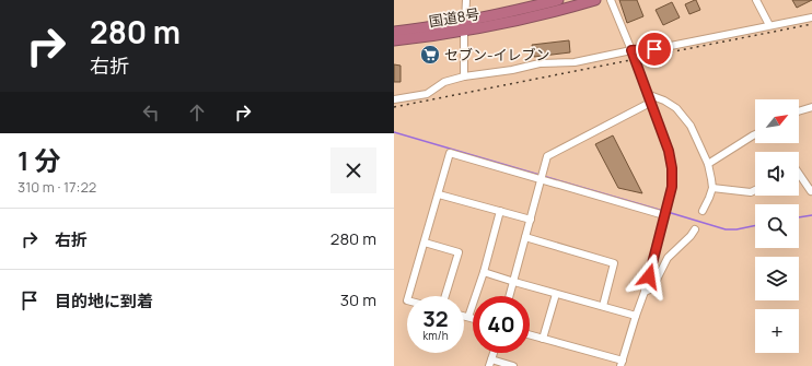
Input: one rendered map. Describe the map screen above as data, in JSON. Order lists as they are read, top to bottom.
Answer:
{
  "streets": {
    "highway": ["国道8号"]
  },
  "places": {
    "supermarket": ["セブン-イレブン"]
  },
  "north": "top right",
  "page": {
    "turn": ["280 m", "右折"],
    "map_buttons": "+",
    "heading": ["1 分", "310 m · 17:22"],
    "list": [
      {
        "name": "右折",
        "value": "280 m"
      },
      {
        "name": "目的地に到着",
        "value": "30 m"
      }
    ],
    "speed": "32 km/h",
    "limit": "40"
  }
}
